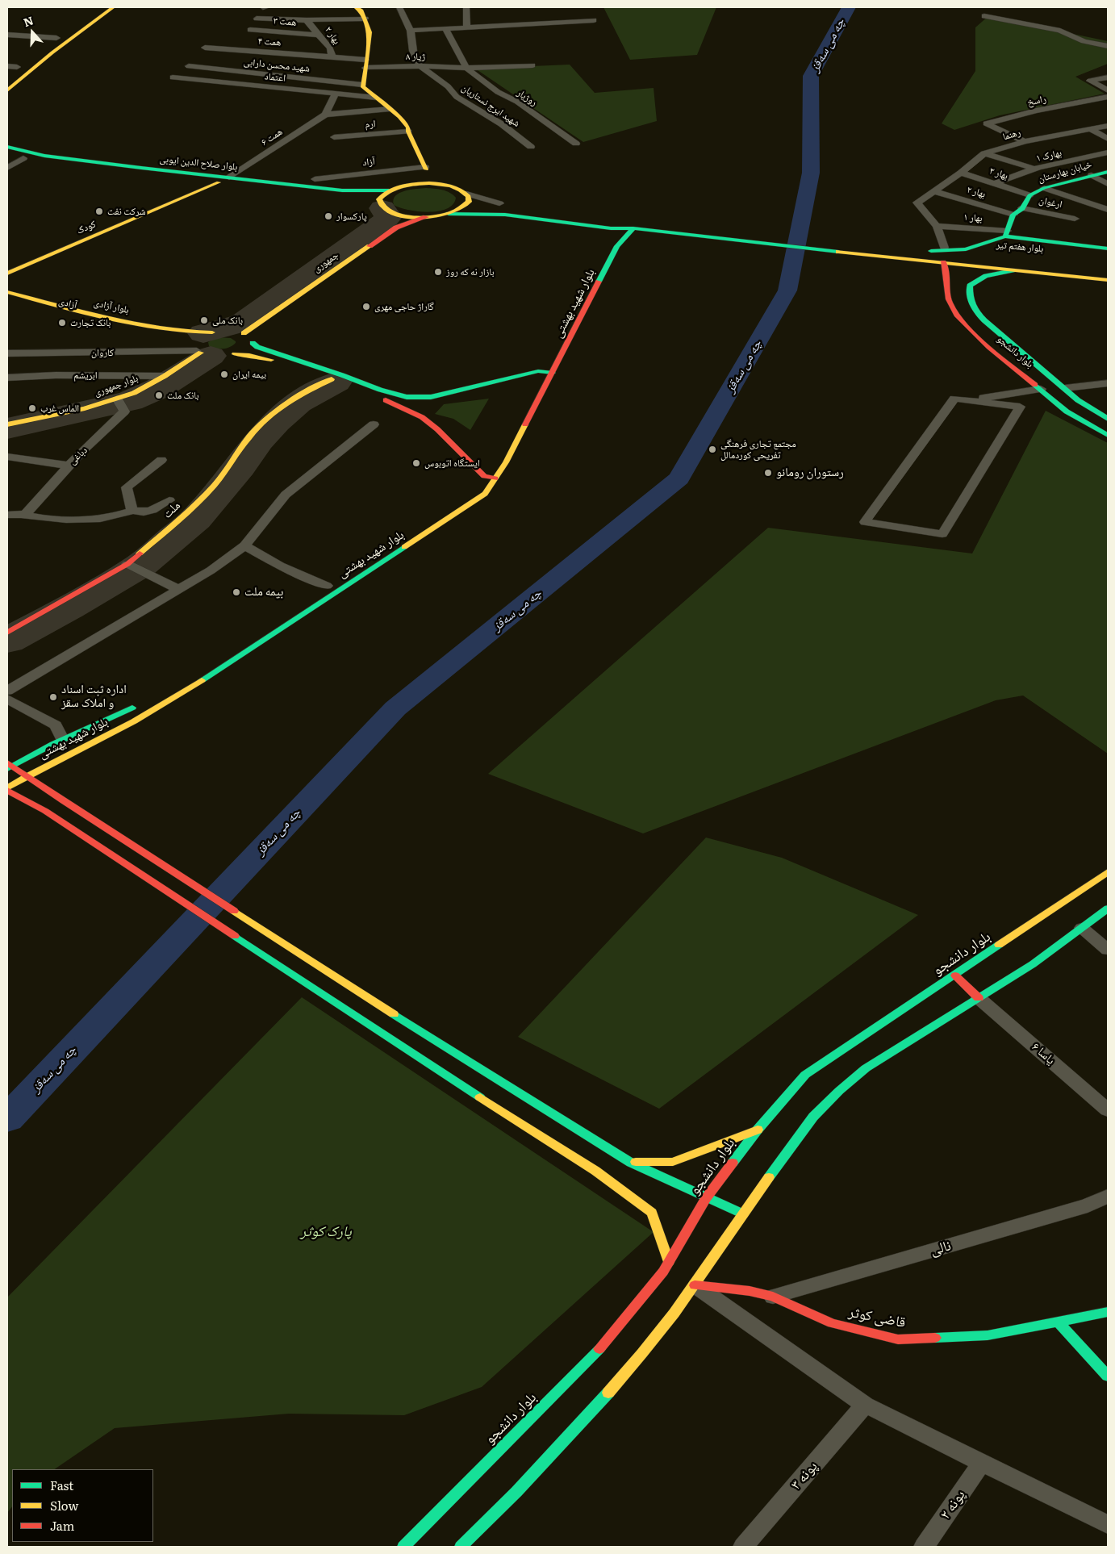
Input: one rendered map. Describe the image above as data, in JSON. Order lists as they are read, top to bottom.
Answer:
{
  "streets": {
    "main road": [
      "بلوار صلاح الدین ایوبی",
      "خیابان بهارستان",
      "کودک",
      "بلوار هفتم تیر",
      "جمهوری",
      "آزادی",
      "بلوار شهید بهشتی",
      "بلوار آزادی",
      "بلوار دانشجو",
      "بلوار جمهوری",
      "ملت",
      "قاضی کوثر"
    ],
    "street": [
      "همت ۳",
      "بهار ۲",
      "همت ۴",
      "ژیار ۸",
      "شهید محسن دارابی",
      "اعتماد",
      "روژیار",
      "راسخ",
      "شهید ایرج نستاریان",
      "ارم",
      "رهنما",
      "همت ۶",
      "بهارک ۱",
      "آزاد",
      "بهار ۳",
      "ارغوان",
      "بهار ۱",
      "کاروان",
      "ابریشم",
      "دباغی",
      "یاسا ۶",
      "نالی",
      "پونه ۳",
      "پونه ۲"
    ]
  },
  "crossings": [
    ["همت ۳", "بهار ۲"],
    ["بهار ۲", "همت ۴"],
    ["بهار ۲", "ژیار ۸"],
    ["بهار ۲", "رهنما"],
    ["بهار ۲", "خیابان بهارستان"],
    ["ژیار ۸", "روژیار"],
    ["ژیار ۸", "شهید ایرج نستاریان"],
    ["راسخ", "رهنما"],
    ["رهنما", "بهار ۳"],
    ["رهنما", "بهار ۱"],
    ["همت ۶", "بلوار صلاح الدین ایوبی"],
    ["بهارک ۱", "بهار ۳"],
    ["بلوار صلاح الدین ایوبی", "کودک"],
    ["خیابان بهارستان", "بهار ۳"],
    ["خیابان بهارستان", "ارغوان"],
    ["بهار ۱", "بلوار هفتم تیر"],
    ["بلوار هفتم تیر", "بلوار شهید بهشتی"],
    ["بلوار هفتم تیر", "بلوار دانشجو"],
    ["آزادی", "کاروان"],
    ["آزادی", "بلوار جمهوری"],
    ["بلوار آزادی", "بلوار جمهوری"],
    ["کاروان", "بلوار جمهوری"],
    ["ابریشم", "بلوار جمهوری"],
    ["بلوار جمهوری", "دباغی"],
    ["نالی", "قاضی کوثر"]
  ],
  "water": ["چە می سەقز"],
  "parks": ["پارک کوثر"],
  "places": [
    "شرکت نفت",
    "پارکسوار",
    "بازار نه که روز",
    "گاراژ حاجی مهری",
    "بانک ملی",
    "بانک تجارت",
    "بیمه ایران",
    "بانک ملت",
    "الماس غرب",
    "مجتمع تجاری فرهنگی تفریحی کوردمالل",
    "ایستگاه اتوبوس",
    "رستوران رومانو",
    "بیمه ملت",
    "اداره ثبت اسناد و املاک سقز"
  ],
  "legend": ["Fast", "Slow", "Jam"],
  "north": "top"
}
